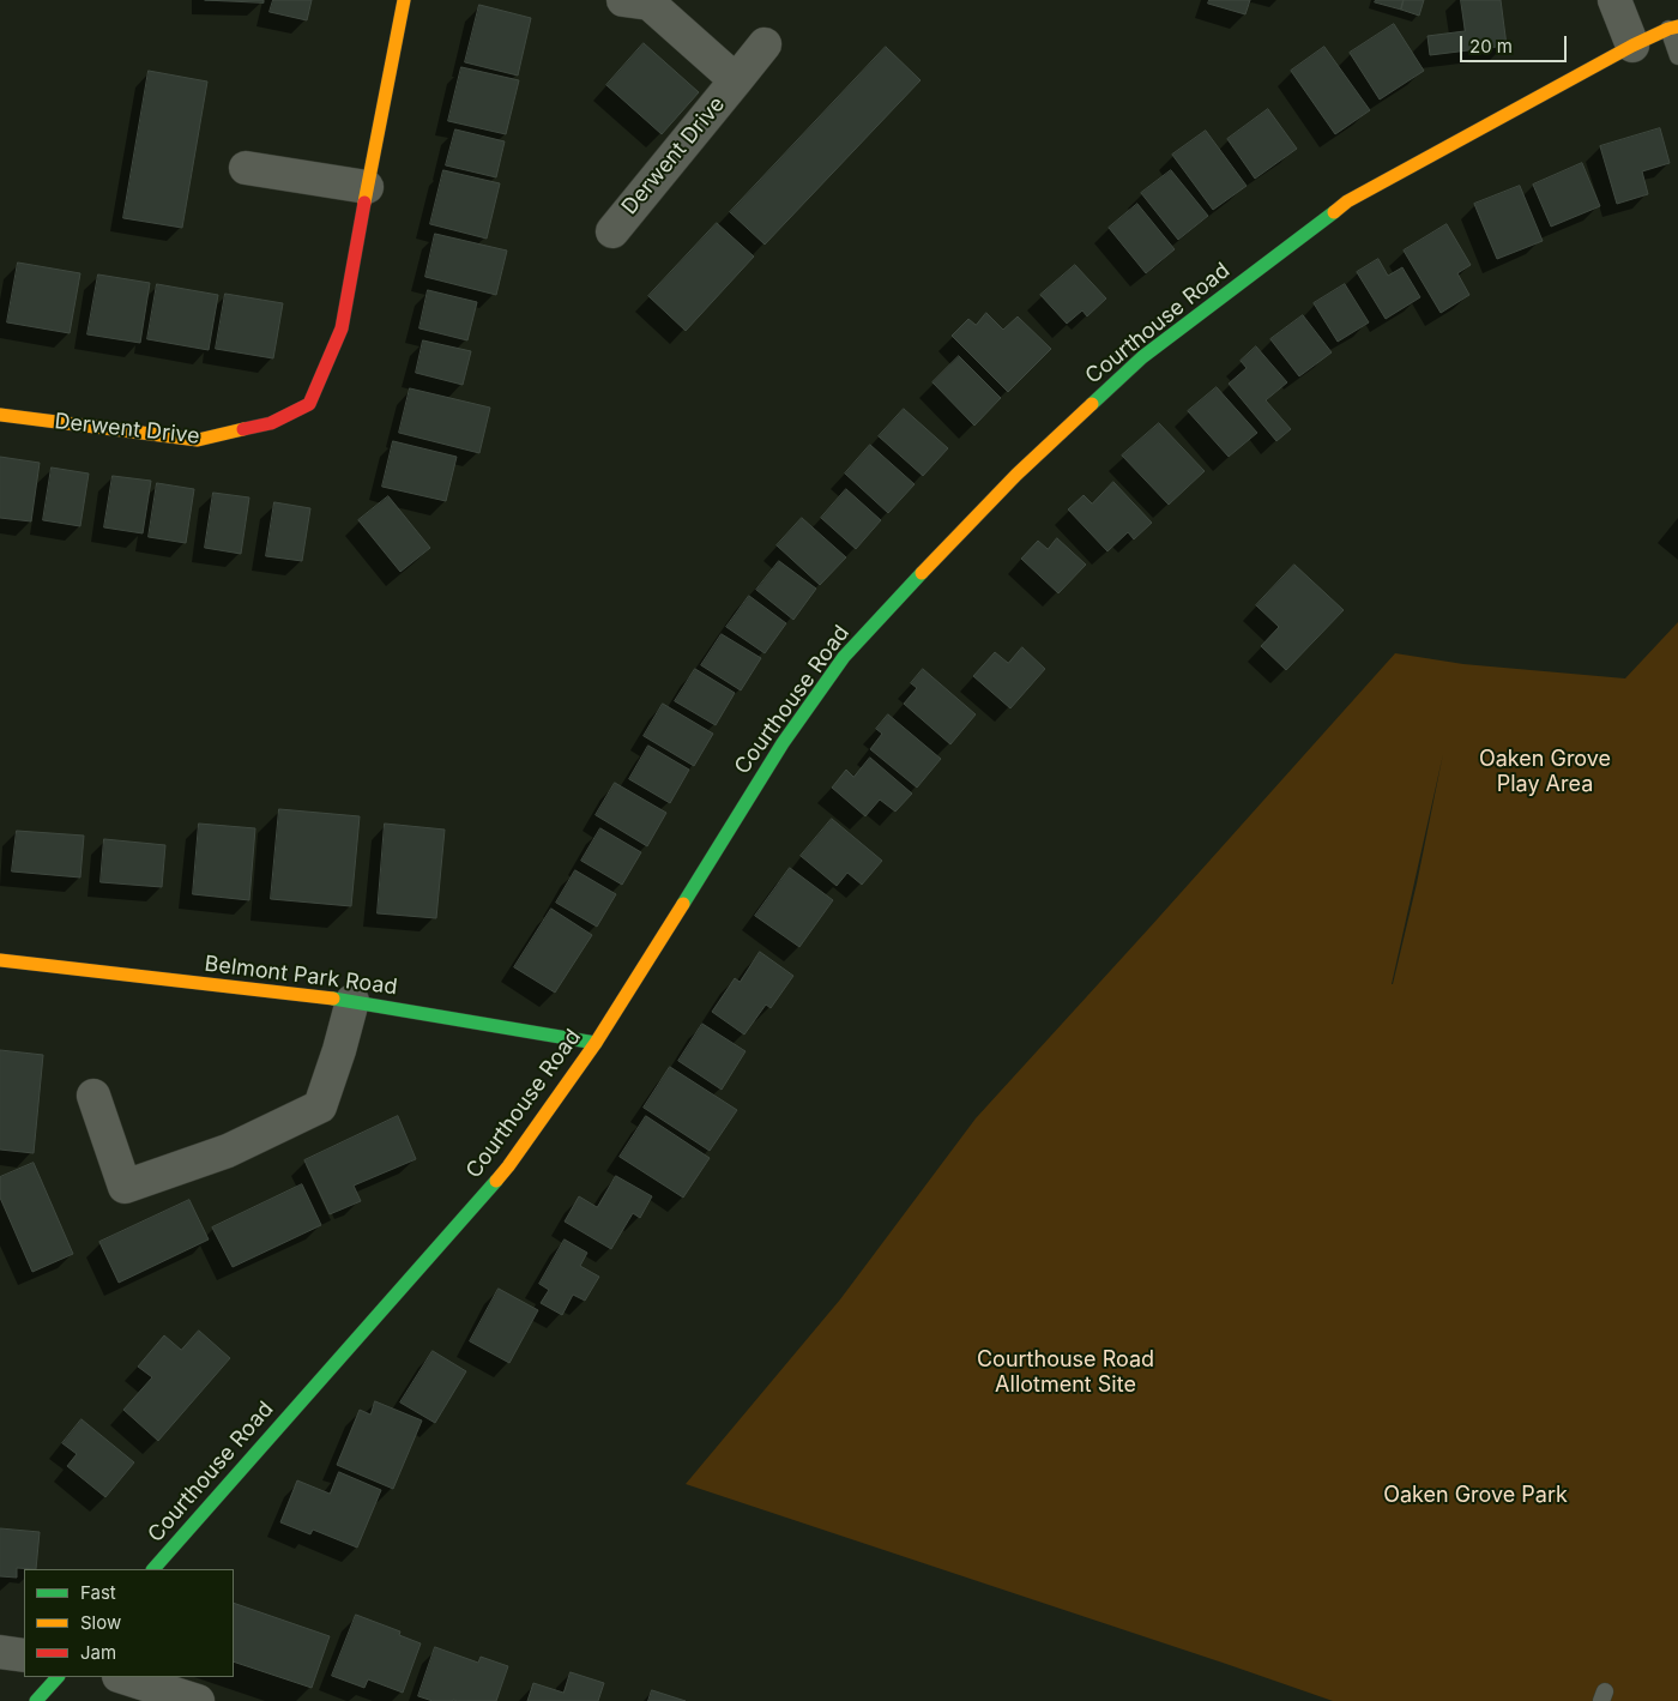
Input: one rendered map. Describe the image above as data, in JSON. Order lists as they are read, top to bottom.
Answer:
{
  "streets": {
    "street": ["Derwent Drive", "Courthouse Road", "Belmont Park Road"]
  },
  "crossings": [
    ["Courthouse Road", "Belmont Park Road"]
  ],
  "parks": ["Oaken Grove Play Area", "Courthouse Road Allotment Site", "Oaken Grove Park"],
  "legend": ["Fast", "Slow", "Jam"],
  "scale_bar": "20 m"
}
